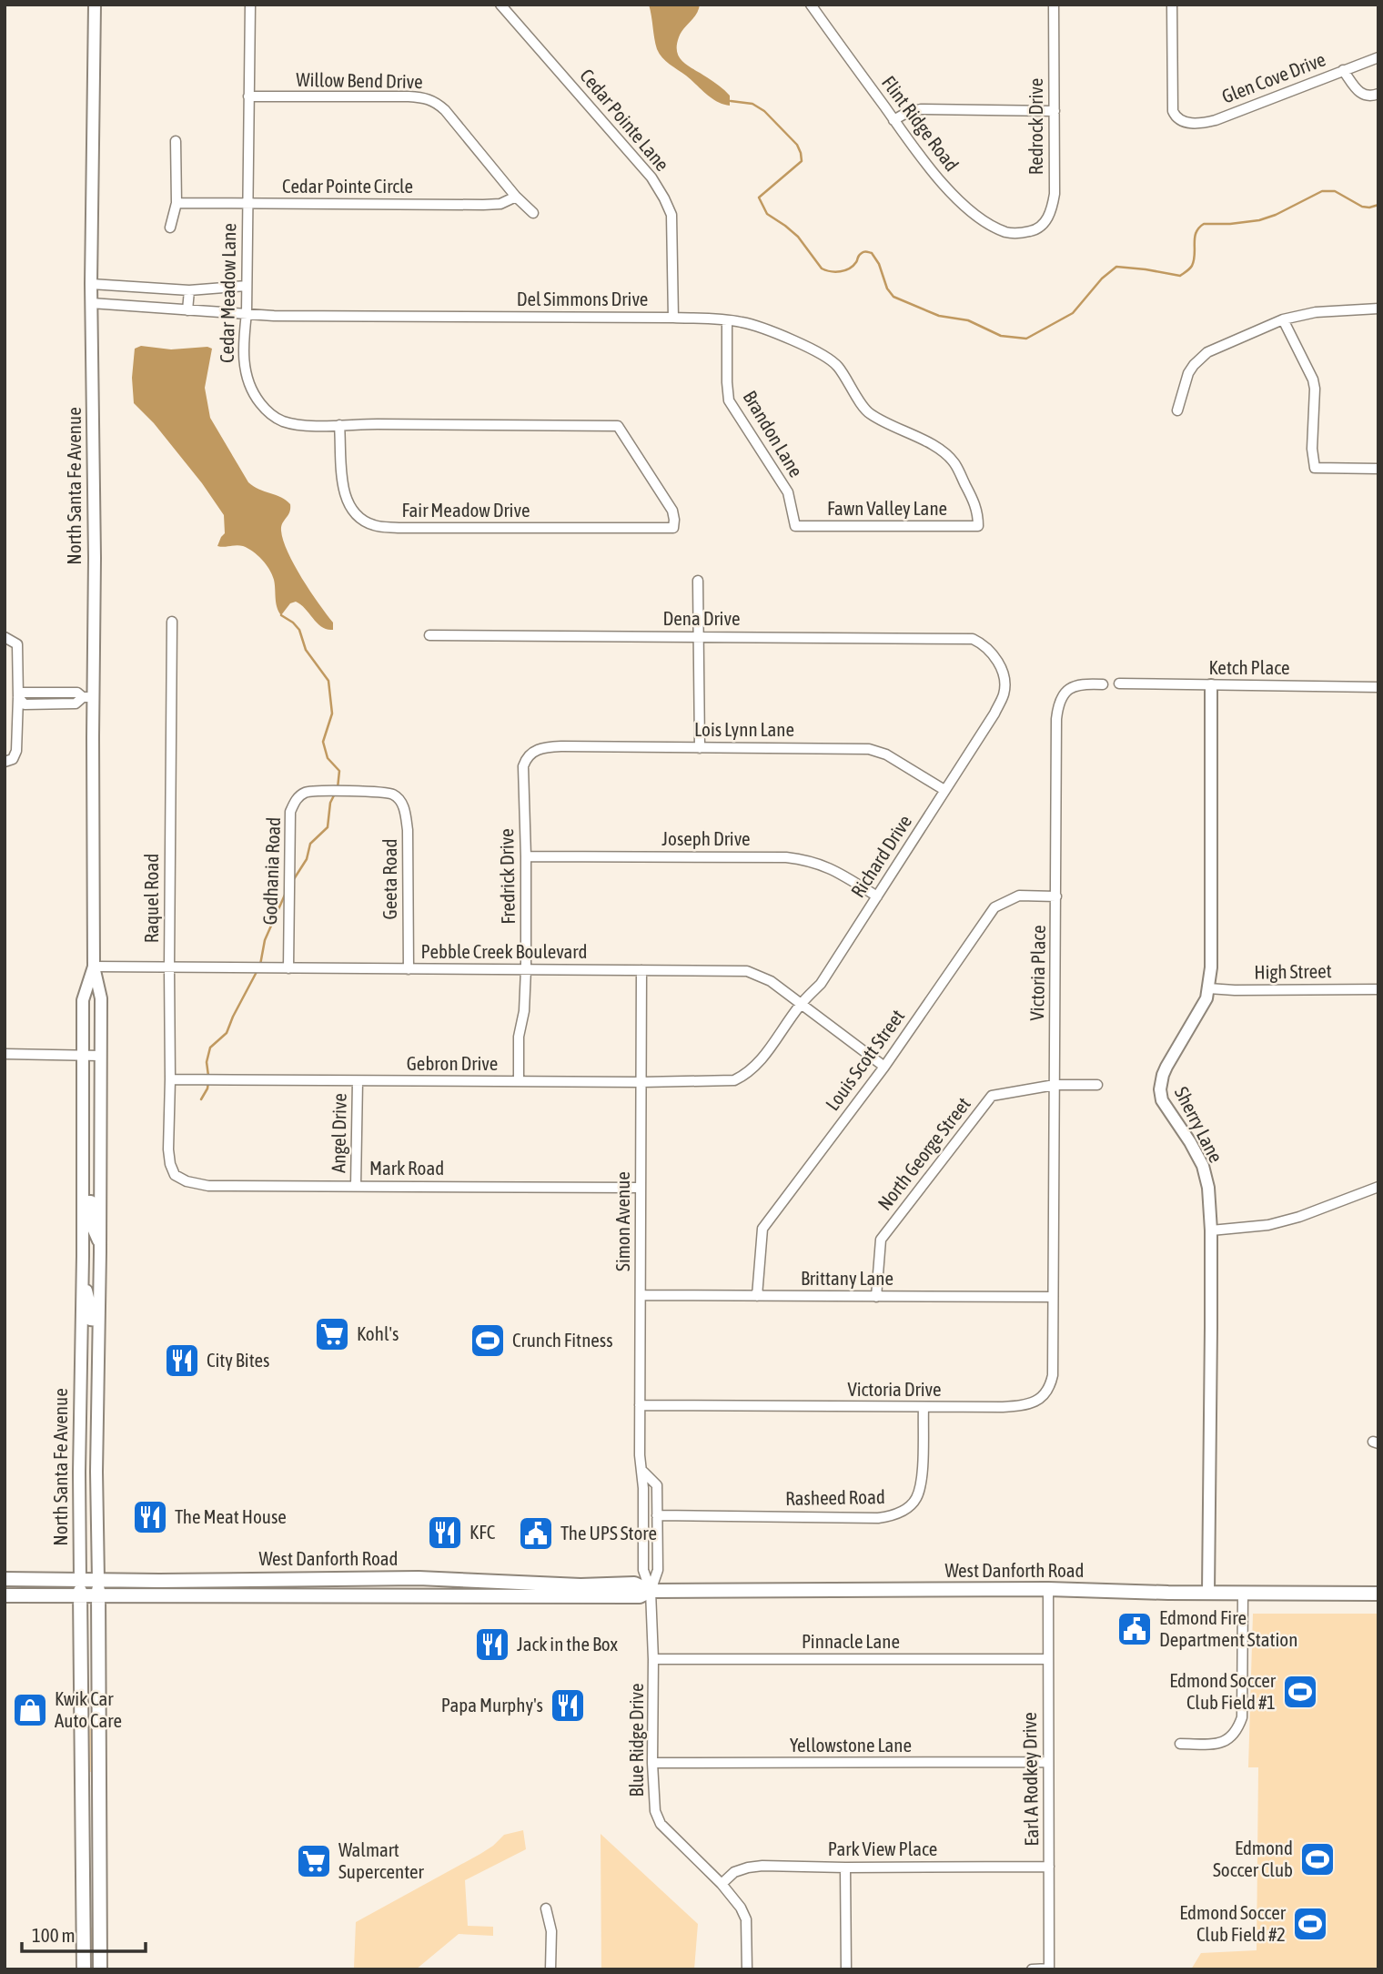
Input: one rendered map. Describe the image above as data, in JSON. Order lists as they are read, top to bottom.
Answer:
{
  "streets": {
    "main road": ["North Santa Fe Avenue", "West Danforth Road"],
    "street": [
      "Glen Cove Drive",
      "Willow Bend Drive",
      "Cedar Pointe Lane",
      "Flint Ridge Road",
      "Redrock Drive",
      "Cedar Pointe Circle",
      "Cedar Meadow Lane",
      "Del Simmons Drive",
      "Brandon Lane",
      "Fawn Valley Lane",
      "Fair Meadow Drive",
      "Dena Drive",
      "Ketch Place",
      "Lois Lynn Lane",
      "Joseph Drive",
      "Richard Drive",
      "Godhania Road",
      "Fredrick Drive",
      "Geeta Road",
      "Raquel Road",
      "Pebble Creek Boulevard",
      "High Street",
      "Victoria Place",
      "Louis Scott Street",
      "Gebron Drive",
      "Sherry Lane",
      "Angel Drive",
      "North George Street",
      "Mark Road",
      "Simon Avenue",
      "Brittany Lane",
      "Victoria Drive",
      "Rasheed Road",
      "Pinnacle Lane",
      "Blue Ridge Drive",
      "Yellowstone Lane",
      "Earl A Rodkey Drive",
      "Park View Place"
    ]
  },
  "crossings": [
    ["Willow Bend Drive", "Cedar Pointe Circle"],
    ["Willow Bend Drive", "Cedar Meadow Lane"],
    ["Cedar Pointe Lane", "Del Simmons Drive"],
    ["Flint Ridge Road", "Redrock Drive"],
    ["Cedar Pointe Circle", "Cedar Meadow Lane"],
    ["Cedar Meadow Lane", "Del Simmons Drive"],
    ["Cedar Meadow Lane", "Fair Meadow Drive"],
    ["Del Simmons Drive", "Brandon Lane"],
    ["Del Simmons Drive", "North Santa Fe Avenue"],
    ["Del Simmons Drive", "Fawn Valley Lane"],
    ["Brandon Lane", "Fawn Valley Lane"],
    ["North Santa Fe Avenue", "Pebble Creek Boulevard"],
    ["North Santa Fe Avenue", "West Danforth Road"],
    ["Dena Drive", "Richard Drive"],
    ["Ketch Place", "Sherry Lane"],
    ["Lois Lynn Lane", "Richard Drive"],
    ["Lois Lynn Lane", "Fredrick Drive"],
    ["Joseph Drive", "Richard Drive"],
    ["Joseph Drive", "Fredrick Drive"],
    ["Richard Drive", "Pebble Creek Boulevard"],
    ["Richard Drive", "Gebron Drive"],
    ["Godhania Road", "Geeta Road"],
    ["Godhania Road", "Pebble Creek Boulevard"],
    ["Fredrick Drive", "Pebble Creek Boulevard"],
    ["Fredrick Drive", "Gebron Drive"],
    ["Geeta Road", "Pebble Creek Boulevard"],
    ["Raquel Road", "Pebble Creek Boulevard"],
    ["Raquel Road", "Gebron Drive"],
    ["Raquel Road", "Mark Road"],
    ["Pebble Creek Boulevard", "Louis Scott Street"],
    ["Pebble Creek Boulevard", "Simon Avenue"],
    ["High Street", "Sherry Lane"],
    ["Victoria Place", "Louis Scott Street"],
    ["Victoria Place", "North George Street"],
    ["Victoria Place", "Brittany Lane"],
    ["Victoria Place", "Victoria Drive"],
    ["Louis Scott Street", "Brittany Lane"],
    ["Gebron Drive", "Angel Drive"],
    ["Gebron Drive", "Simon Avenue"],
    ["Sherry Lane", "West Danforth Road"],
    ["Angel Drive", "Mark Road"],
    ["North George Street", "Brittany Lane"],
    ["Mark Road", "Simon Avenue"],
    ["Simon Avenue", "Brittany Lane"],
    ["Simon Avenue", "Victoria Drive"],
    ["Simon Avenue", "Rasheed Road"],
    ["Simon Avenue", "West Danforth Road"],
    ["Simon Avenue", "Blue Ridge Drive"],
    ["Brittany Lane", "Victoria Drive"],
    ["Victoria Drive", "Rasheed Road"],
    ["West Danforth Road", "Blue Ridge Drive"],
    ["West Danforth Road", "Earl A Rodkey Drive"],
    ["Pinnacle Lane", "Blue Ridge Drive"],
    ["Pinnacle Lane", "Earl A Rodkey Drive"],
    ["Blue Ridge Drive", "Yellowstone Lane"],
    ["Blue Ridge Drive", "Park View Place"],
    ["Yellowstone Lane", "Earl A Rodkey Drive"],
    ["Earl A Rodkey Drive", "Park View Place"]
  ],
  "places": {
    "supermarket": ["Kohl's", "Walmart Supercenter"],
    "sports": [
      "Crunch Fitness",
      "Edmond Soccer Club Field #1",
      "Edmond Soccer Club",
      "Edmond Soccer Club Field #2"
    ],
    "restaurant": [
      "City Bites",
      "The Meat House",
      "KFC",
      "Jack in the Box",
      "Papa Murphy's"
    ],
    "public building": ["The UPS Store", "Edmond Fire Department Station"],
    "shop": ["Kwik Car Auto Care"]
  },
  "scale_bar": "100 m"
}
